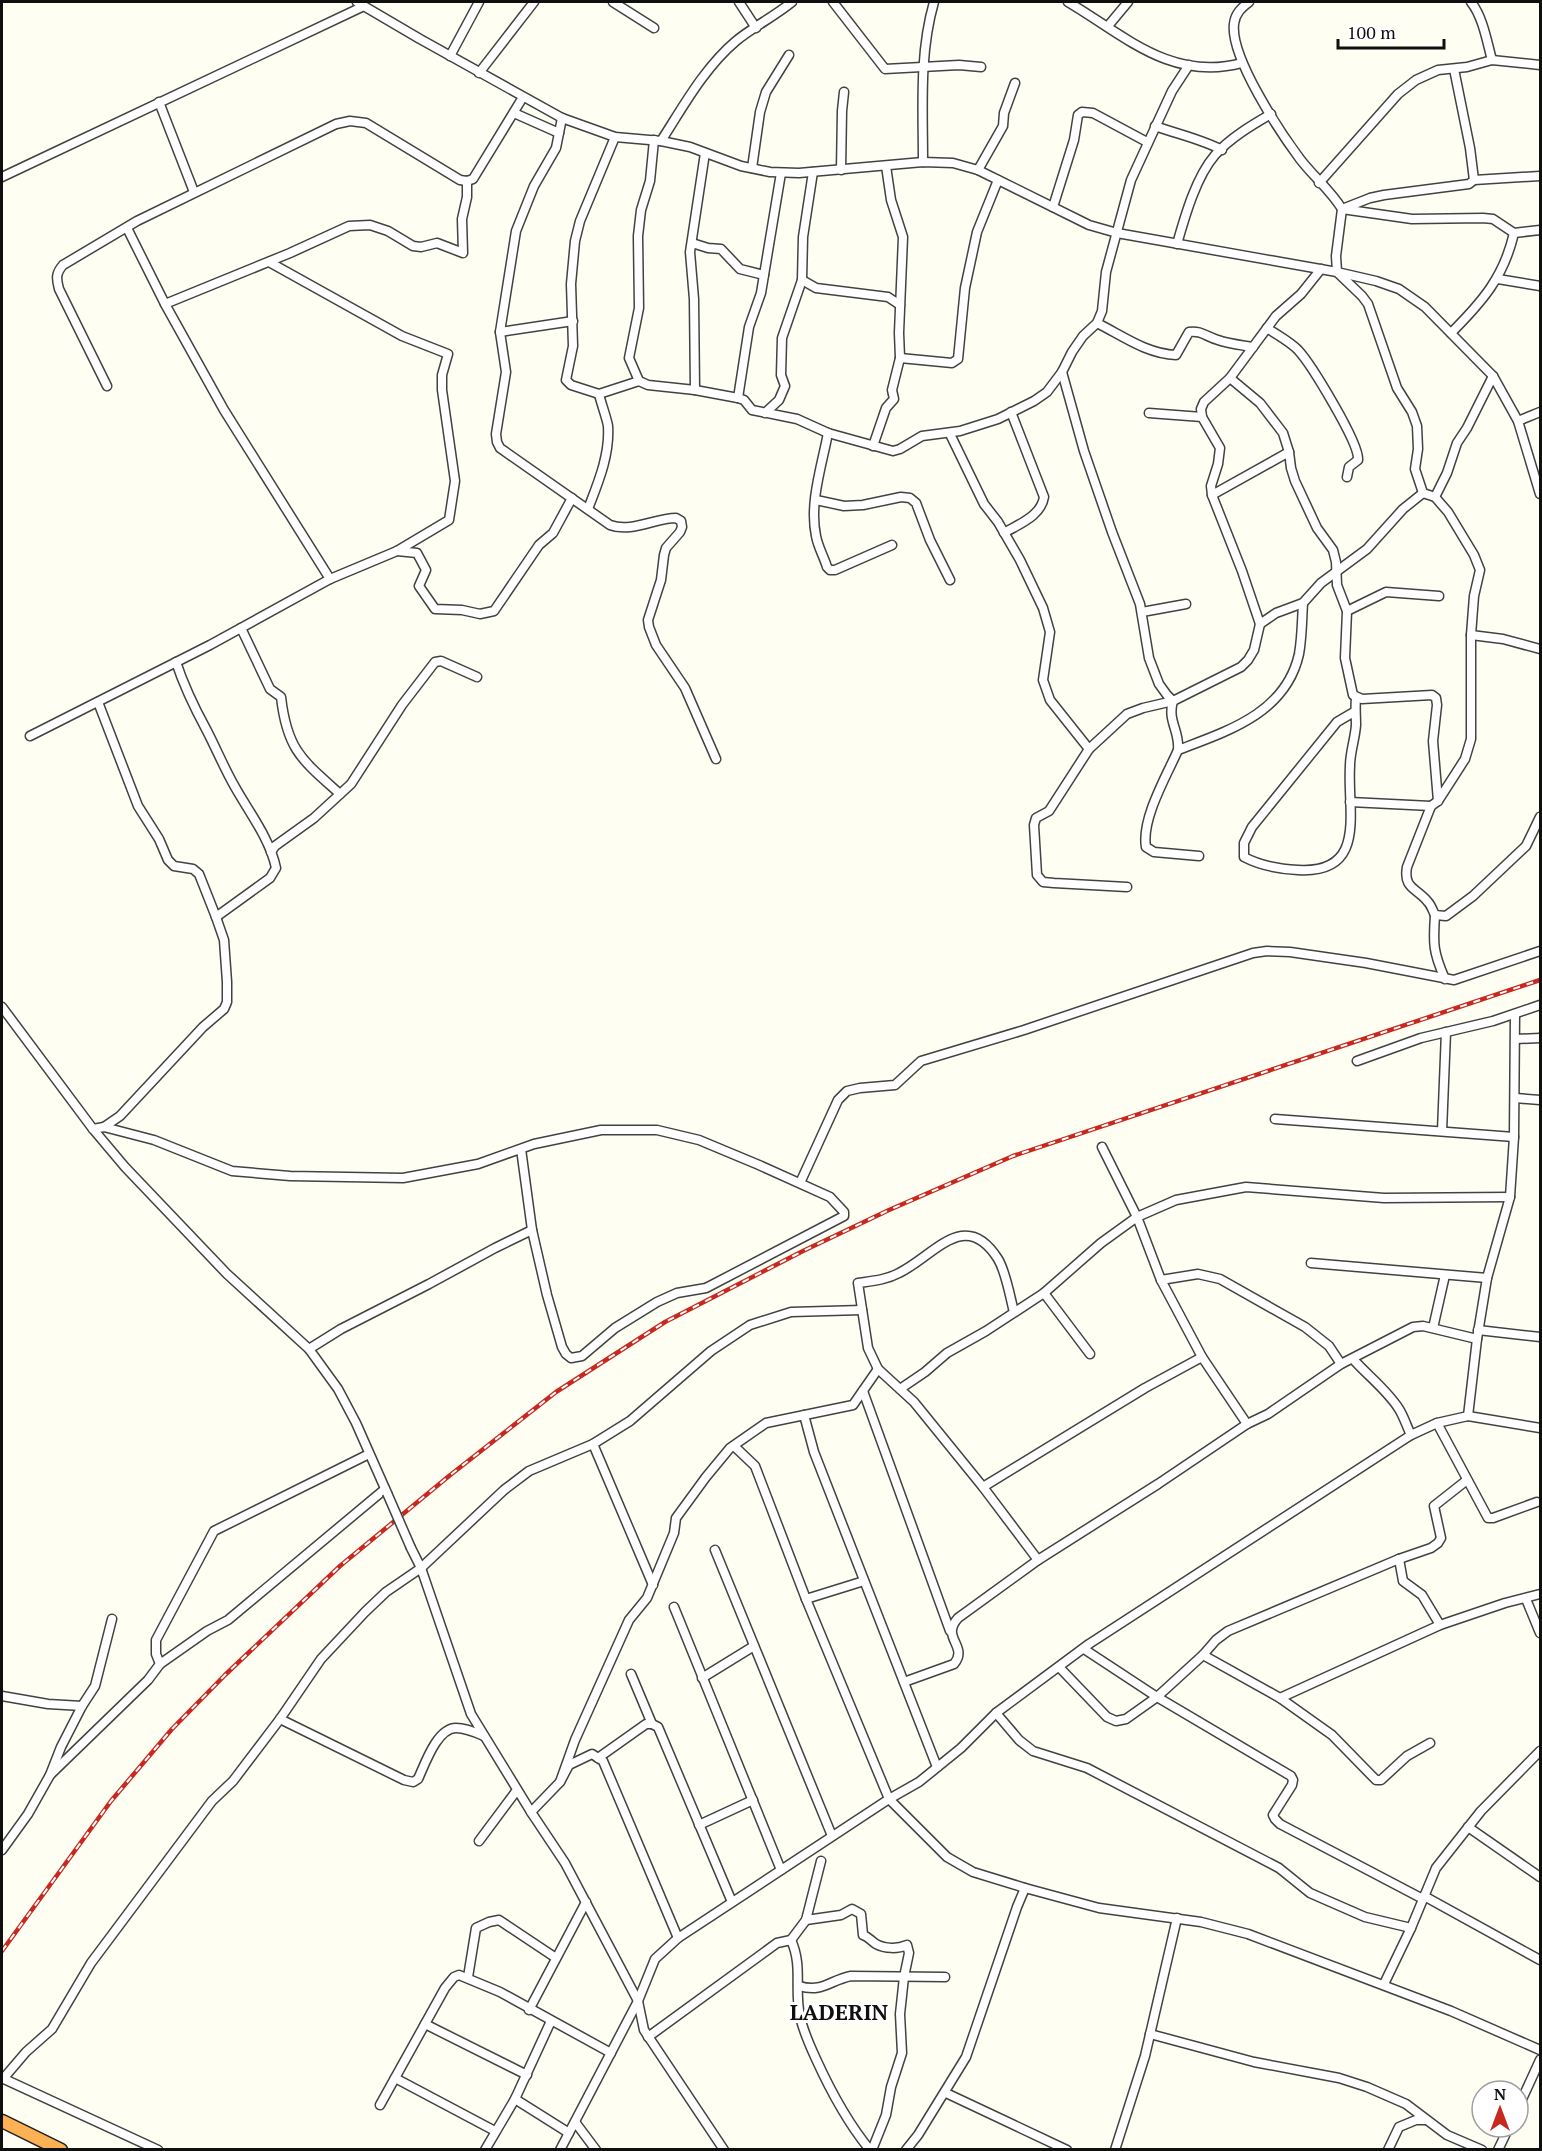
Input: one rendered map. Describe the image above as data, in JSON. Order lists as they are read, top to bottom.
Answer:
{
  "districts": ["LADERIN"],
  "scale_bar": "100 m",
  "north": "top"
}
